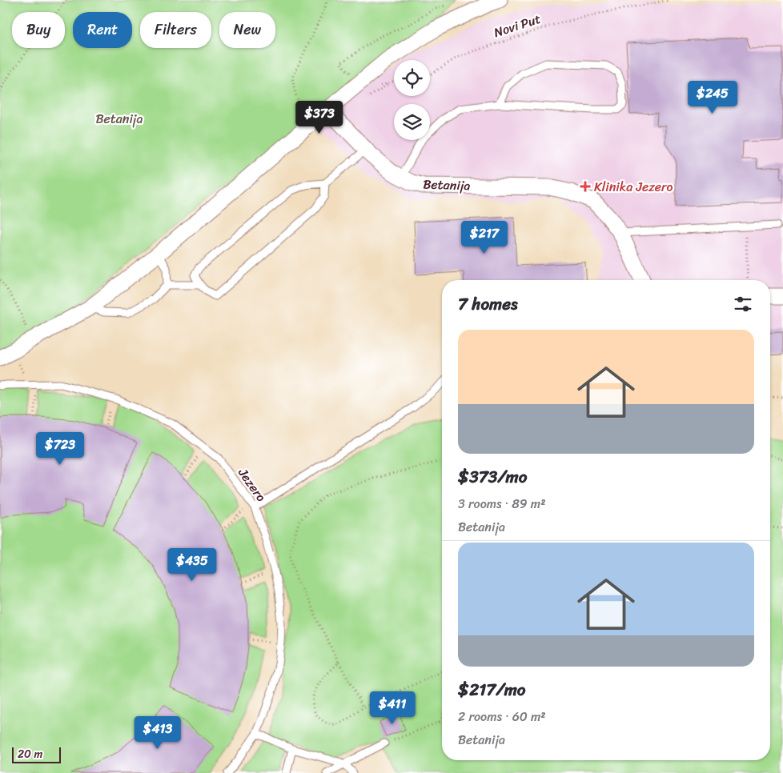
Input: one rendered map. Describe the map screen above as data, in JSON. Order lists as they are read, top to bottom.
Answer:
{
  "streets": {
    "street": ["Betanija"],
    "lane": ["Jezero"],
    "path": ["Novi Put"]
  },
  "parks": ["Betanija"],
  "places": {
    "health": ["Klinika Jezero"]
  },
  "scale_bar": "20 m",
  "page": {
    "chip": [
      "Buy",
      "Rent",
      "Filters",
      "New"
    ],
    "price": [
      "$245",
      "$373",
      "$217",
      "$723",
      "$435",
      "$411",
      "$413"
    ],
    "heading": "7 homes",
    "list": [
      {
        "name": "$373/mo",
        "note": "3 rooms · 89 m² · Betanija"
      },
      {
        "name": "$217/mo",
        "note": "2 rooms · 60 m² · Betanija"
      }
    ],
    "scale": "20 m"
  }
}
